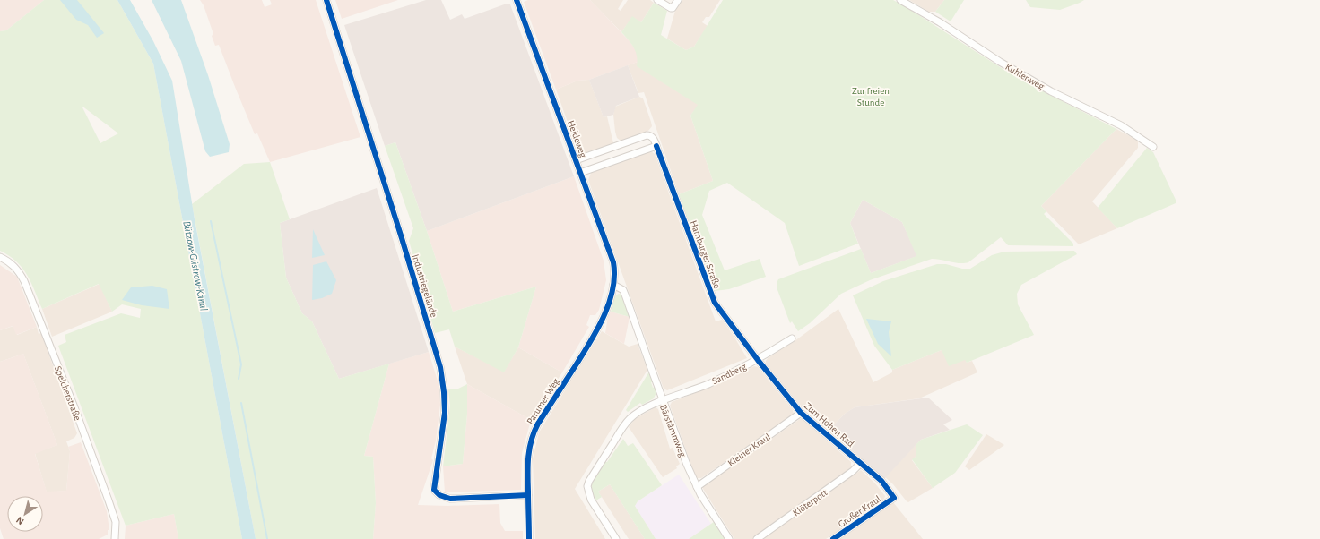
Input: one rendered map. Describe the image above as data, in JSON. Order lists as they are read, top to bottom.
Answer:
{
  "streets": {
    "street": [
      "Kuhlenweg",
      "Heideweg",
      "Hamburger Straße",
      "Industriegelände",
      "Sandberg",
      "Speicherstraße",
      "Parumer Weg",
      "Zum Hohen Rad",
      "Bärstämmweg",
      "Kleiner Kraul",
      "Klöterpott",
      "Großer Kraul"
    ]
  },
  "crossings": [
    ["Heideweg", "Parumer Weg"],
    ["Hamburger Straße", "Sandberg"],
    ["Hamburger Straße", "Zum Hohen Rad"],
    ["Industriegelände", "Parumer Weg"],
    ["Sandberg", "Zum Hohen Rad"],
    ["Sandberg", "Bärstämmweg"],
    ["Zum Hohen Rad", "Kleiner Kraul"],
    ["Zum Hohen Rad", "Klöterpott"],
    ["Zum Hohen Rad", "Großer Kraul"],
    ["Bärstämmweg", "Kleiner Kraul"]
  ],
  "water": ["Bützow-Güstrow-Kanal"],
  "parks": ["Zur freien Stunde"],
  "north": "bottom left"
}
